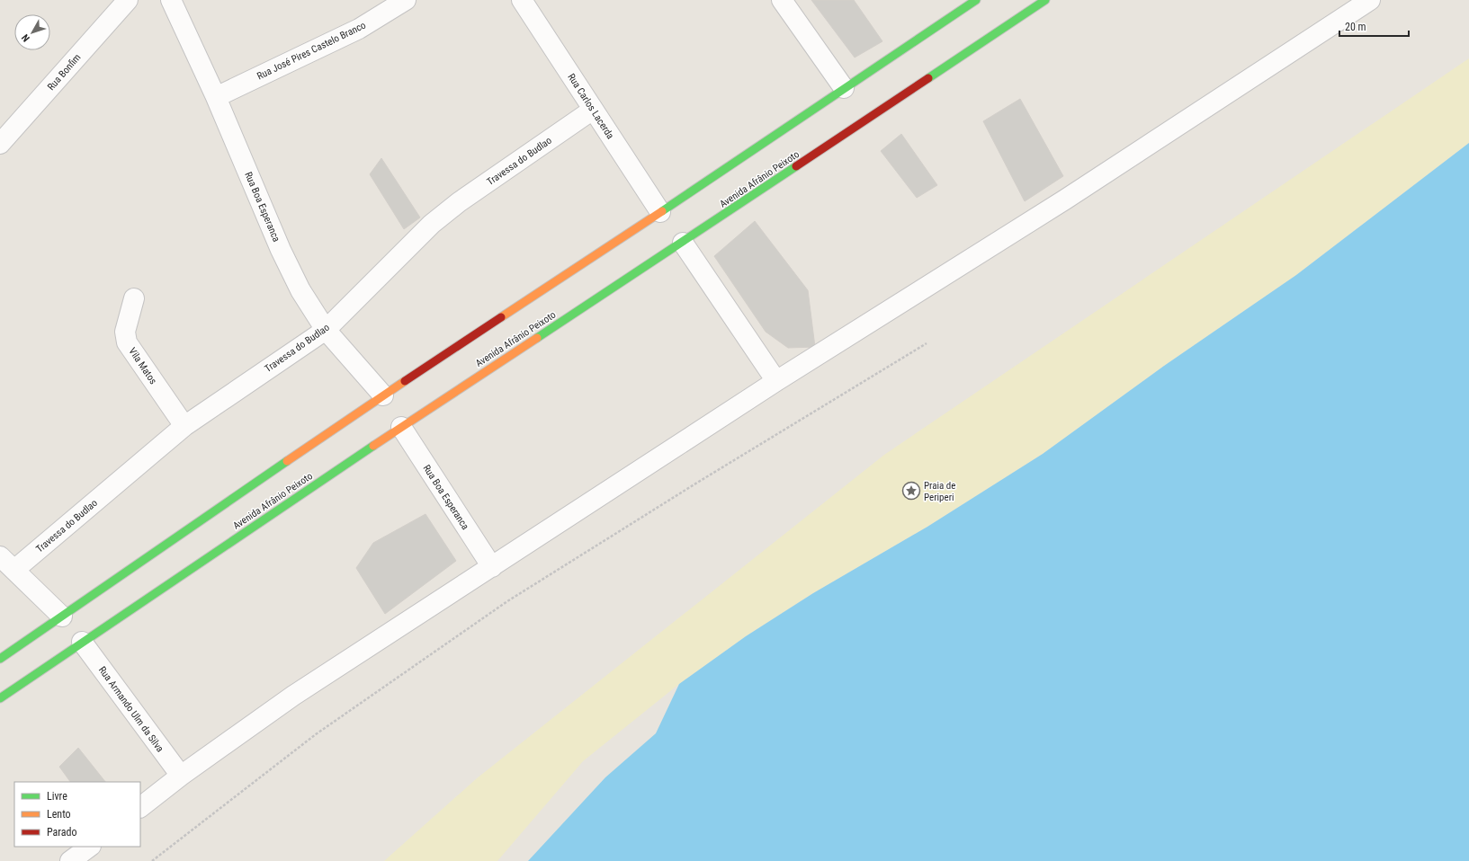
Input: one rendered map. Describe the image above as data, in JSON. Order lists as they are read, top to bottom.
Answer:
{
  "streets": {
    "main road": ["Avenida Afrânio Peixoto"],
    "street": [
      "Rua José Pires Castelo Branco",
      "Rua Bonfim",
      "Rua Carlos Lacerda",
      "Travessa do Budlao",
      "Rua Boa Esperanca",
      "Vila Matos",
      "Rua Armando Ulm da Silva"
    ]
  },
  "crossings": [
    ["Rua José Pires Castelo Branco", "Rua Boa Esperanca"],
    ["Rua Carlos Lacerda", "Travessa do Budlao"],
    ["Travessa do Budlao", "Rua Boa Esperanca"],
    ["Travessa do Budlao", "Vila Matos"],
    ["Avenida Afrânio Peixoto", "Rua Boa Esperanca"],
    ["Avenida Afrânio Peixoto", "Rua Armando Ulm da Silva"]
  ],
  "places": {
    "place": ["Praia de Periperi"]
  },
  "legend": ["Livre", "Lento", "Parado"],
  "scale_bar": "20 m",
  "north": "bottom left"
}
